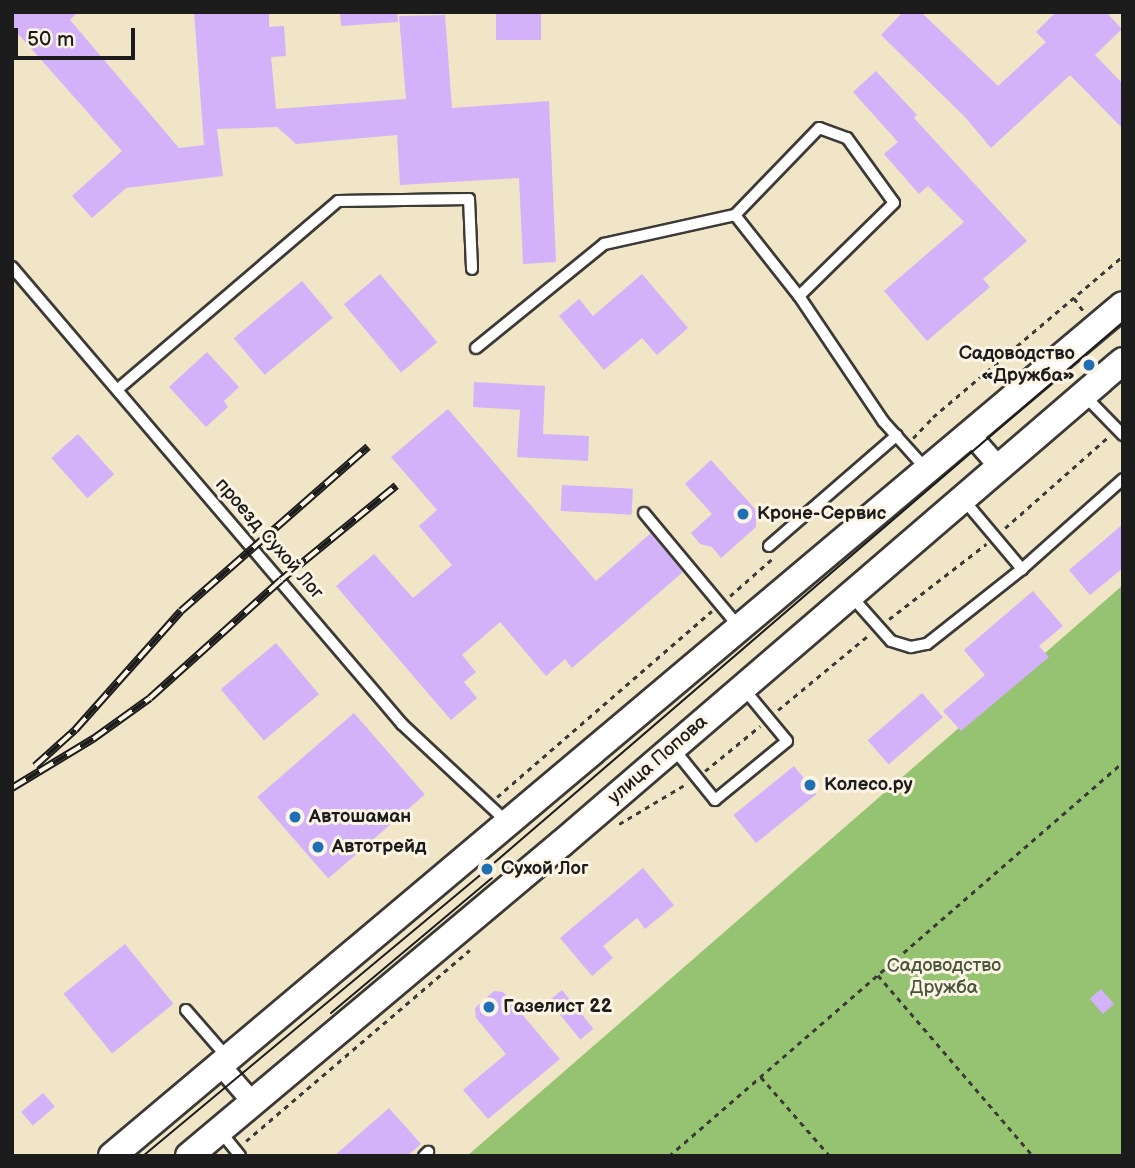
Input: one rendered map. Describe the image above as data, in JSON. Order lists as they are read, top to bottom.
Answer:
{
  "streets": {
    "main road": ["улица Попова"],
    "lane": ["проезд Сухой Лог"]
  },
  "parks": ["Садоводство Дружба"],
  "places": [
    "Садоводство «Дружба»",
    "Кроне-Сервис",
    "Колесо.ру",
    "Автошаман",
    "Автотрейд",
    "Сухой Лог",
    "Газелист 22"
  ],
  "scale_bar": "50 m"
}
